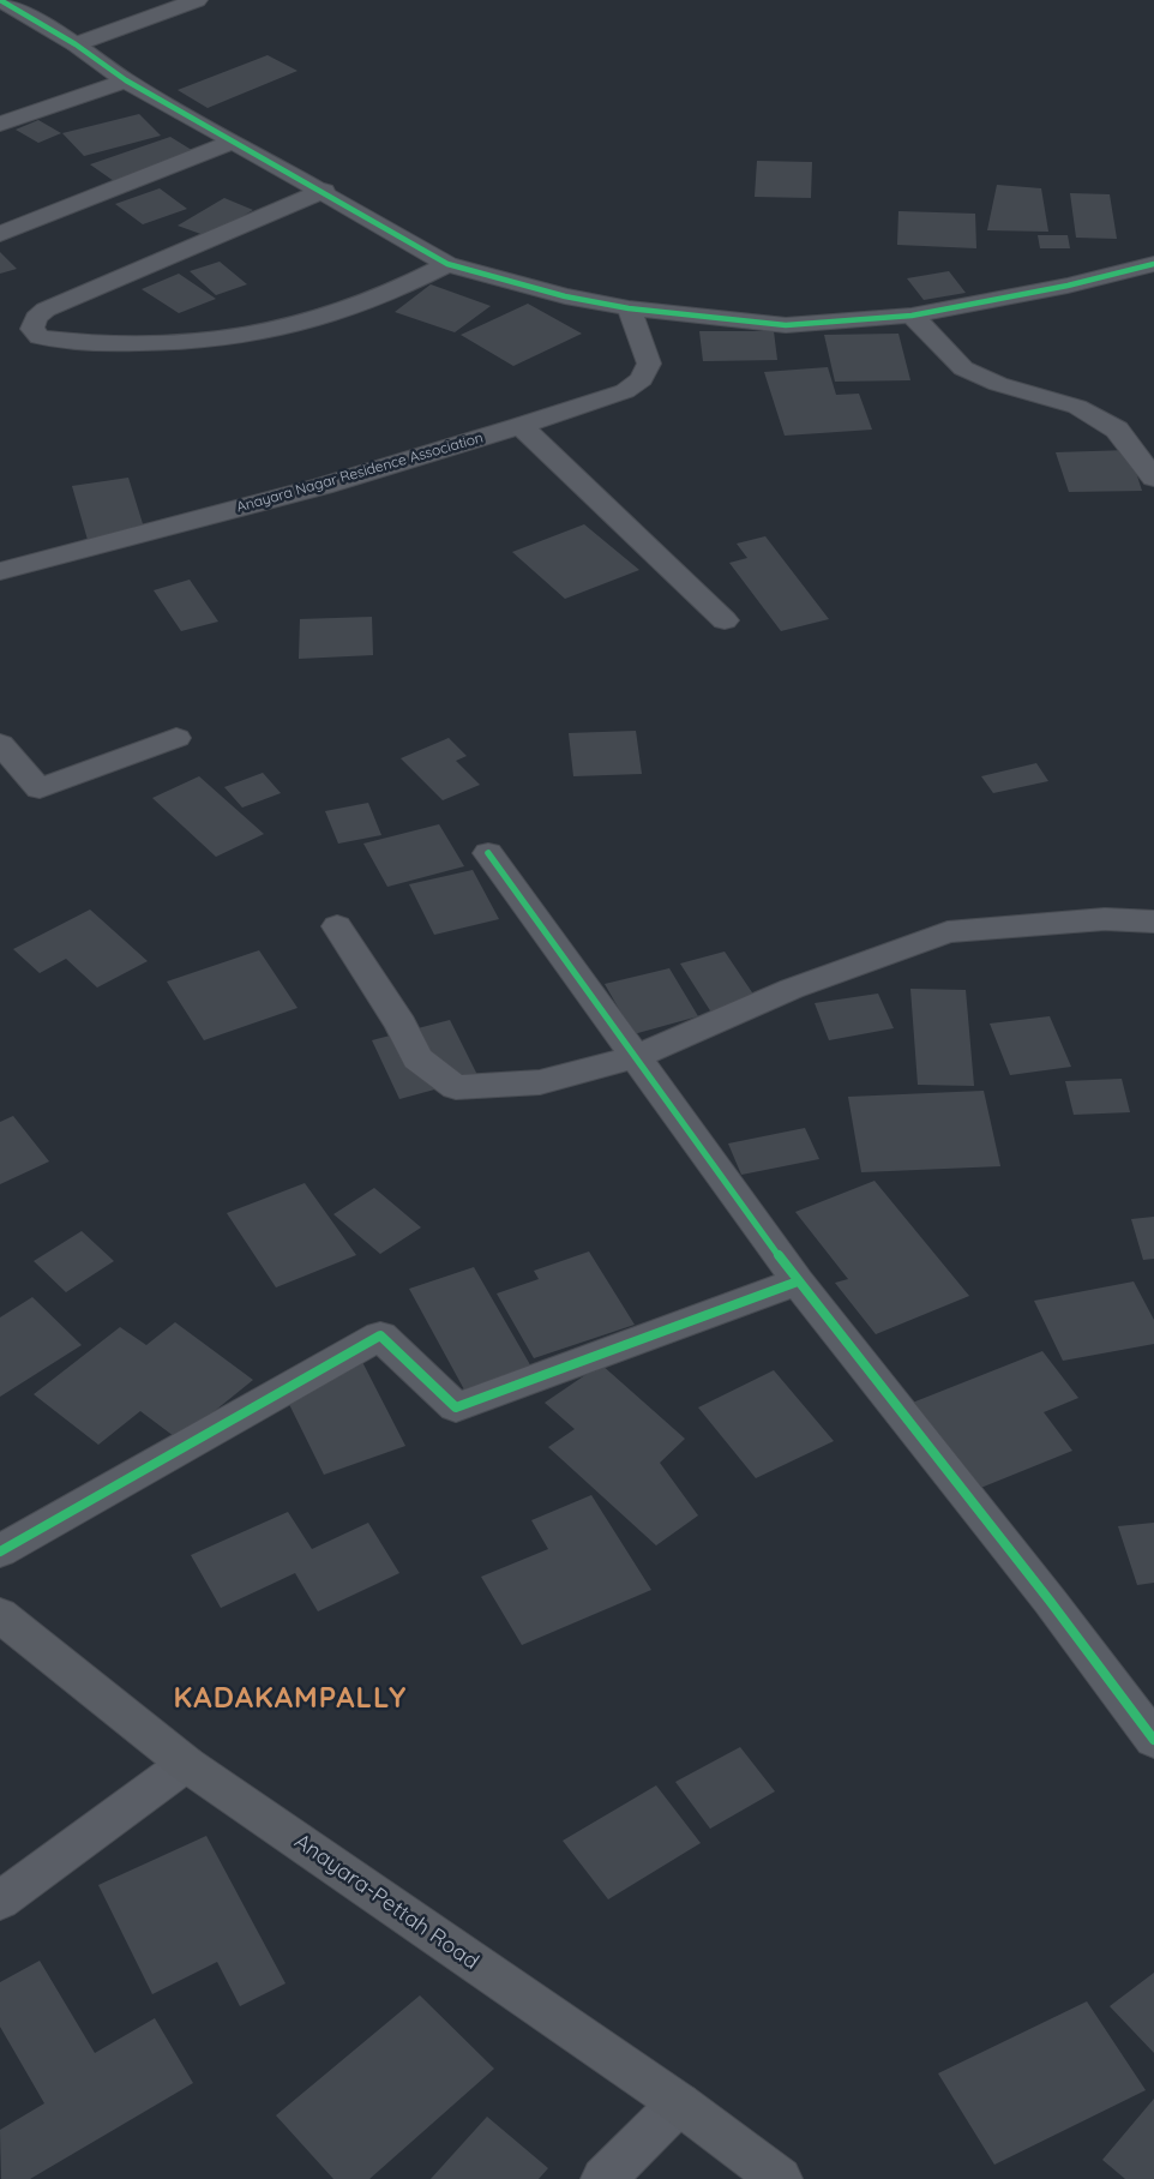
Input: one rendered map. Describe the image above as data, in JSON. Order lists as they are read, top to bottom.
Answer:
{
  "streets": {
    "main road": ["Anayara-Pettah Road"],
    "street": ["Anayara Nagar Residence Association"]
  },
  "districts": ["KADAKAMPALLY"]
}
